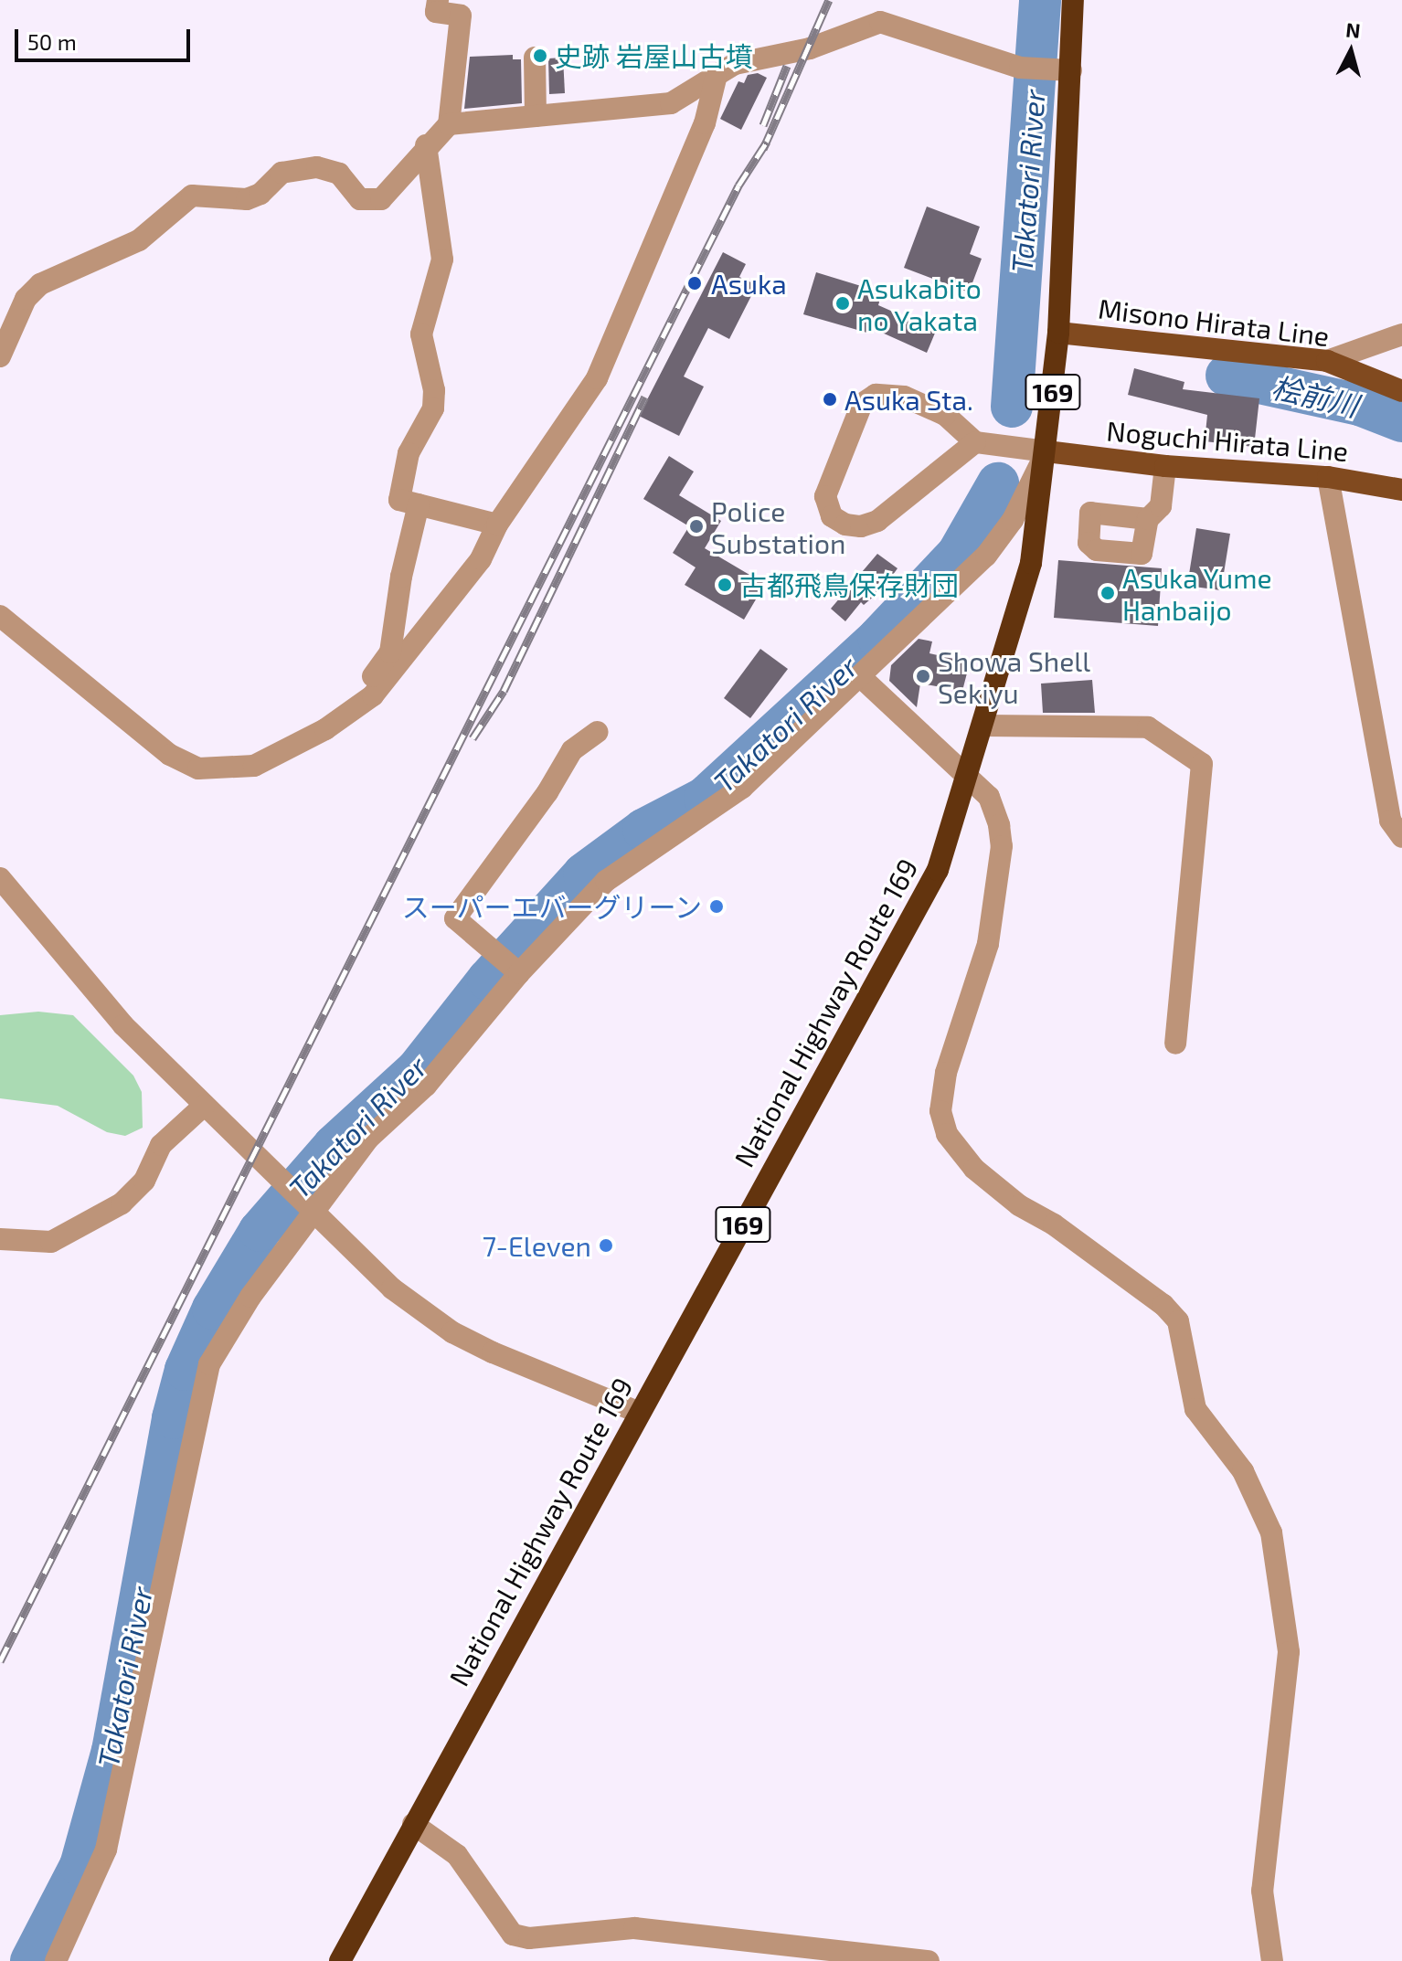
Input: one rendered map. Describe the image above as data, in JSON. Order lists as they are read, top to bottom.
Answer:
{
  "streets": {
    "highway": ["169", "National Highway Route 169"],
    "main road": ["Misono Hirata Line", "Noguchi Hirata Line"]
  },
  "crossings": [
    ["Misono Hirata Line", "National Highway Route 169"],
    ["Noguchi Hirata Line", "National Highway Route 169"]
  ],
  "water": ["Takatori River", "桧前川"],
  "places": [
    "史跡 岩屋山古墳",
    "Asuka",
    "Asukabito no Yakata",
    "Asuka Sta.",
    "Police Substation",
    "古都飛鳥保存財団",
    "Asuka Yume Hanbaijo",
    "Showa Shell Sekiyu",
    "スーパーエバーグリーン",
    "7-Eleven"
  ],
  "scale_bar": "50 m",
  "north": "top"
}
